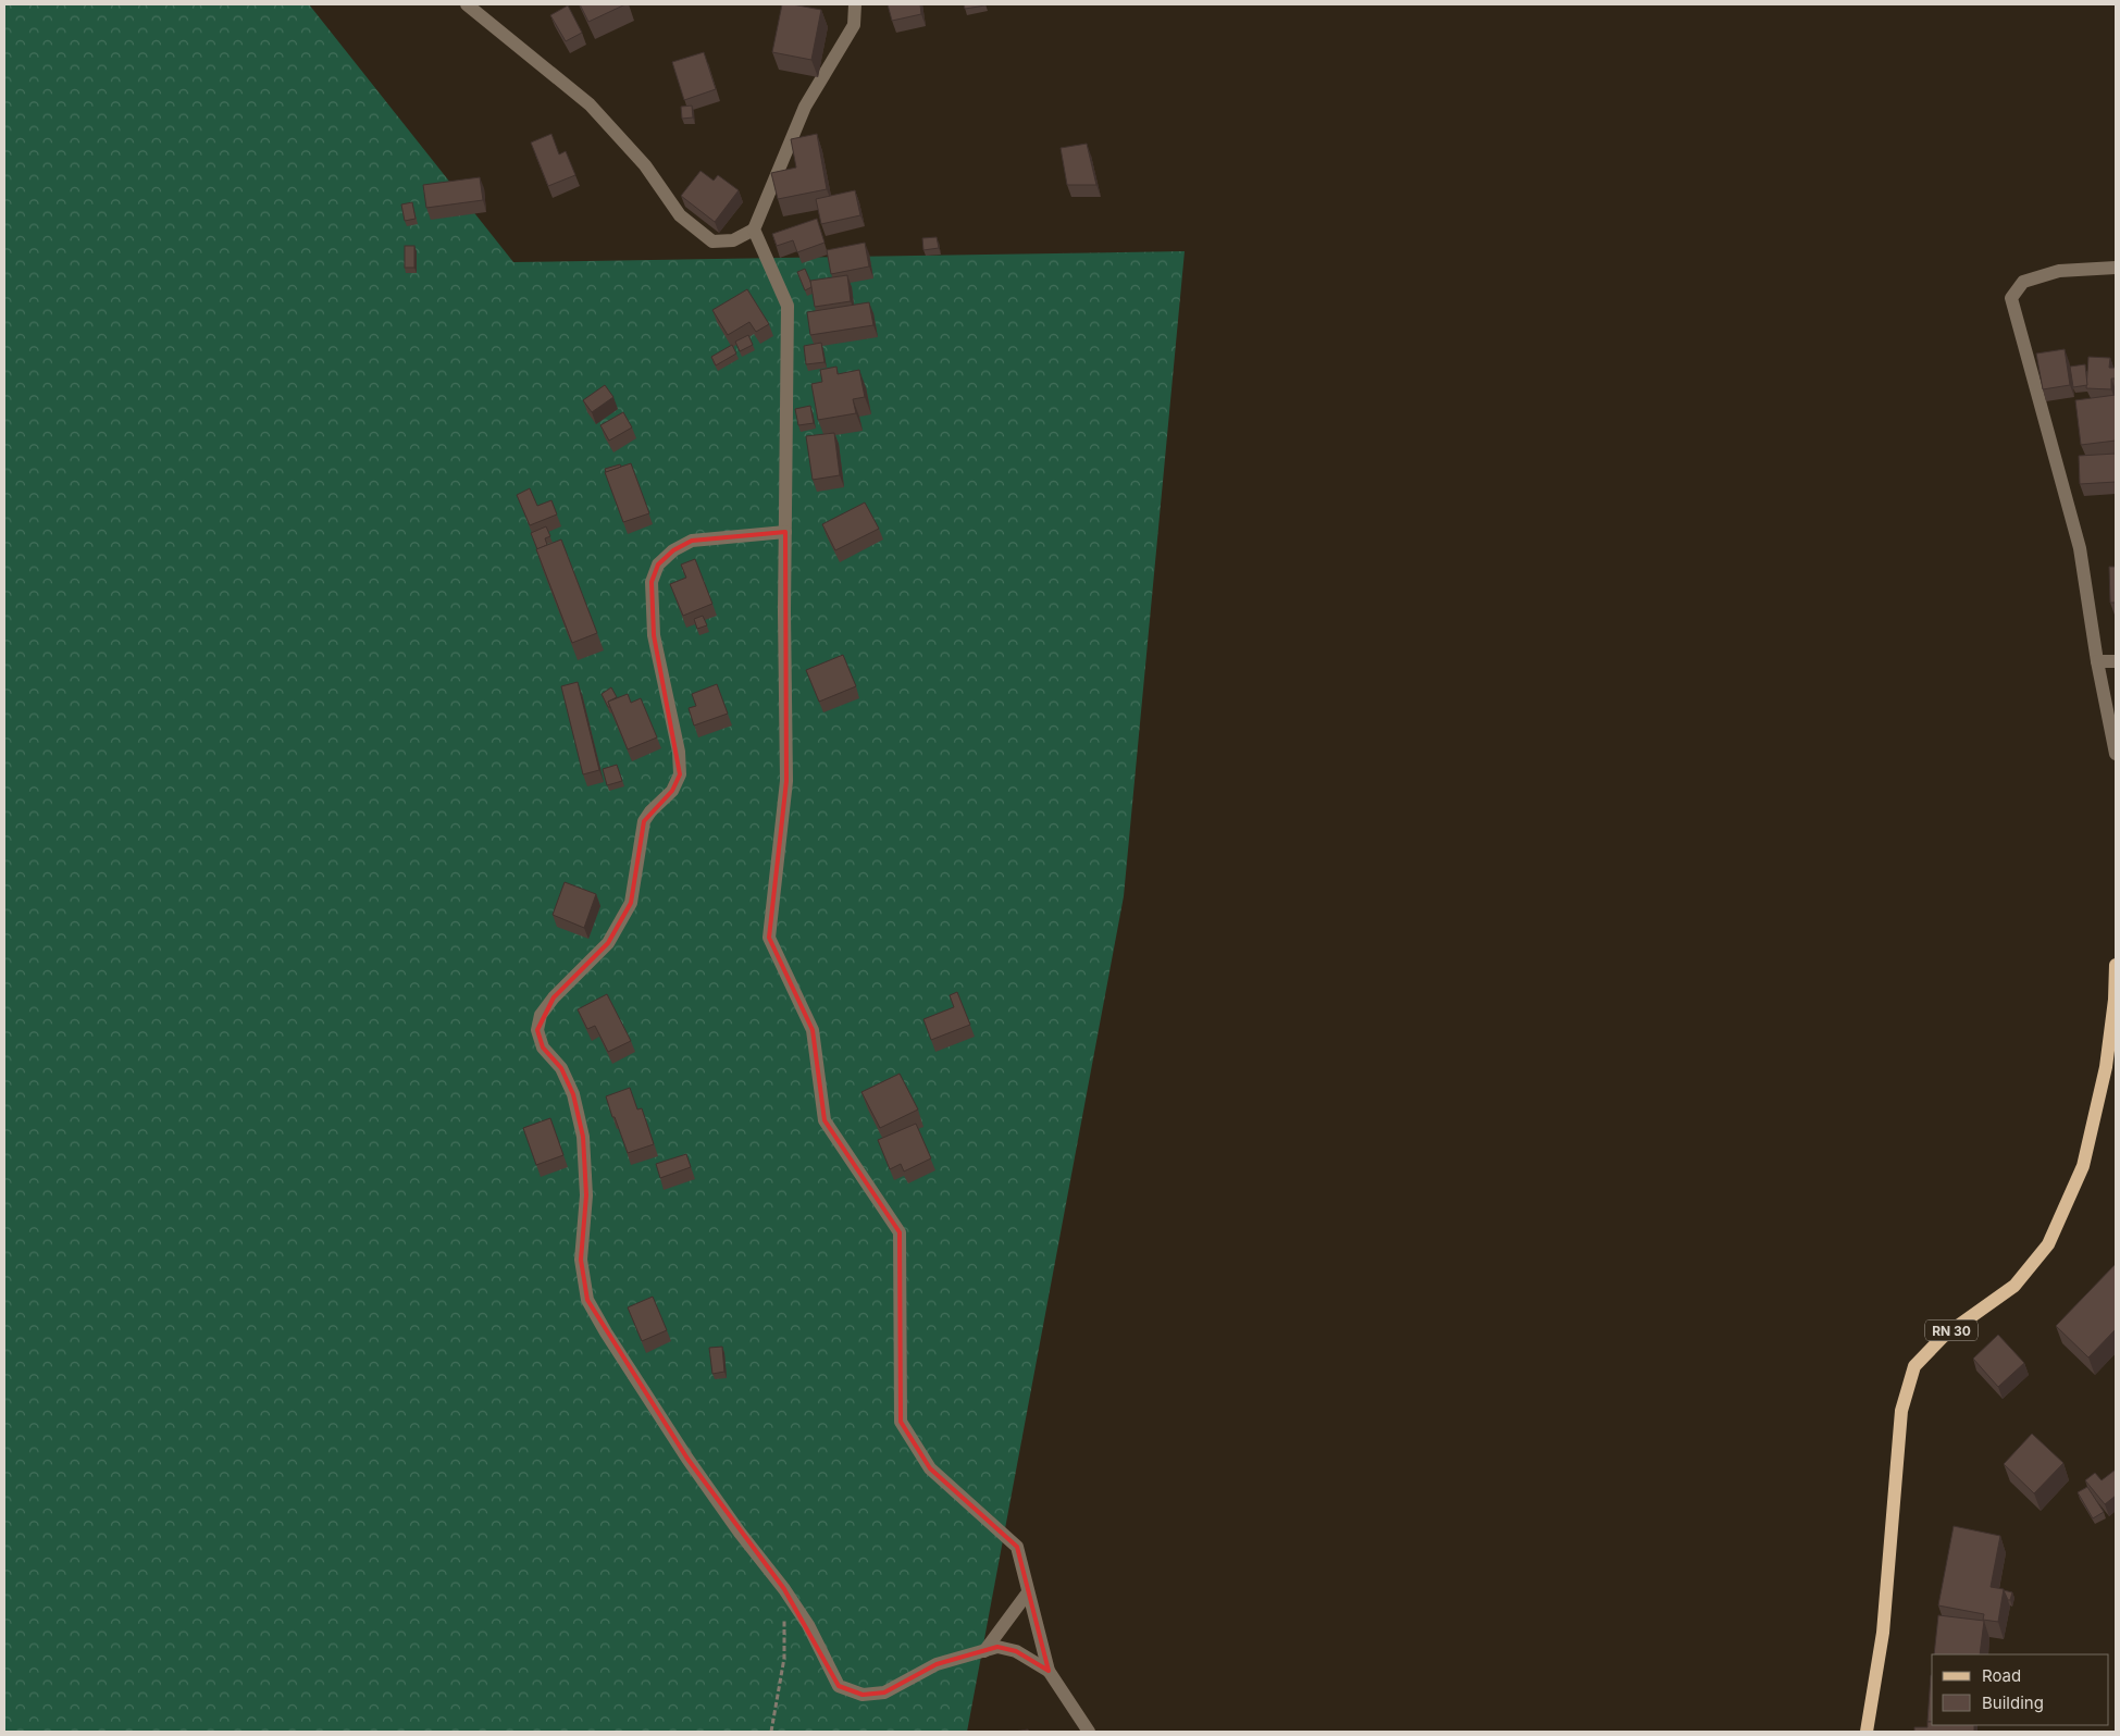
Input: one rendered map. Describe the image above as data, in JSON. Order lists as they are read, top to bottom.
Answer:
{
  "streets": {
    "main road": ["RN 30"]
  },
  "legend": ["Road", "Building"]
}
